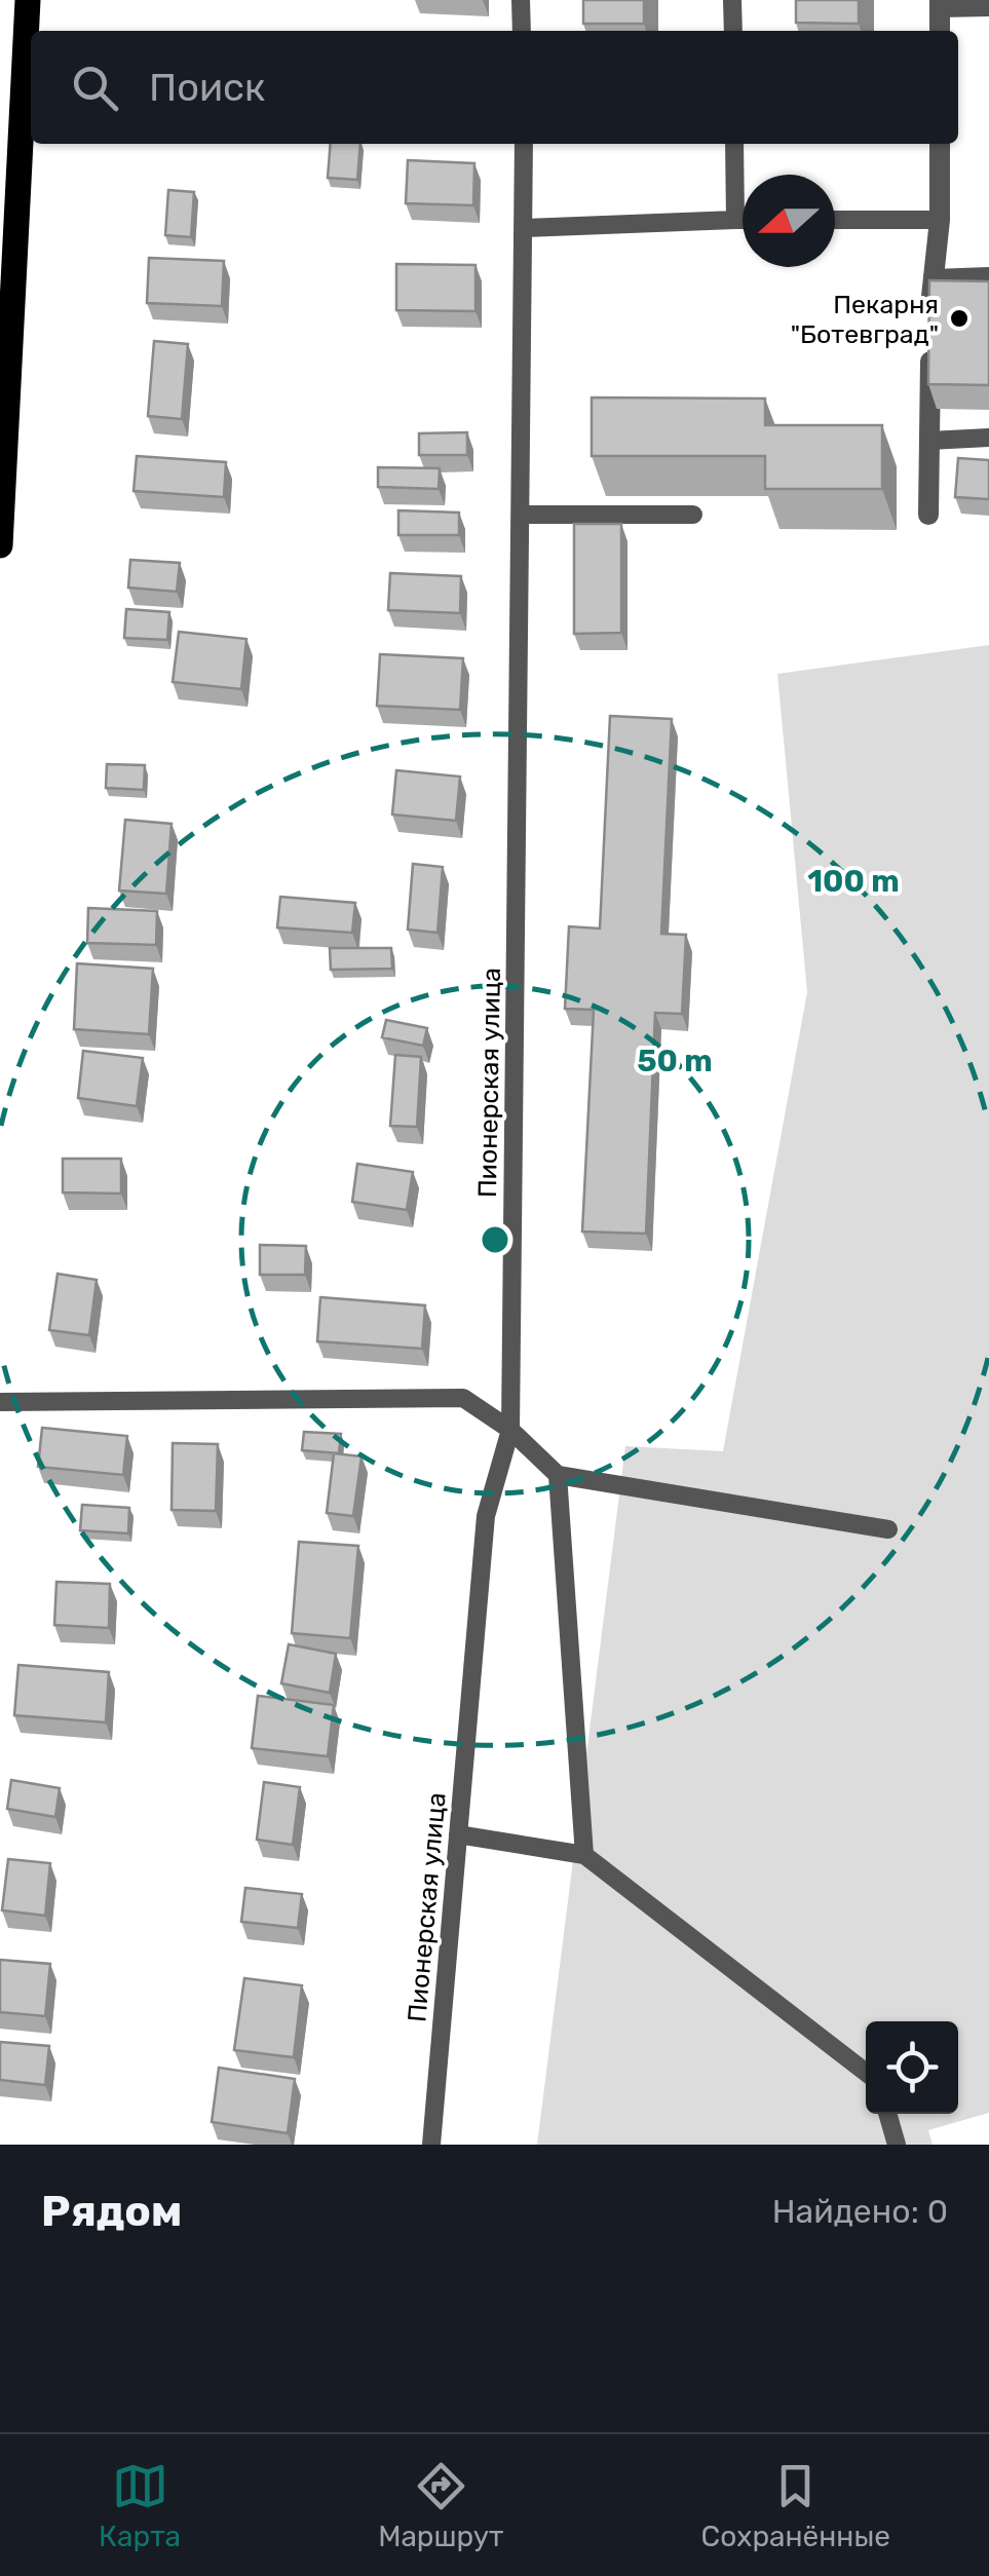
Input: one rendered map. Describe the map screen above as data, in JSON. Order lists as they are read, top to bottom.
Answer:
{
  "streets": {
    "lane": ["Пионерская улица"]
  },
  "places": ["Пекарня \"Ботевград\""],
  "north": "left",
  "page": {
    "search": "Поиск",
    "heading": ["Рядом", "Найдено: 0"],
    "nav": ["Карта", "Маршрут", "Сохранённые"]
  },
  "rings": ["100 m", "50 m"]
}
